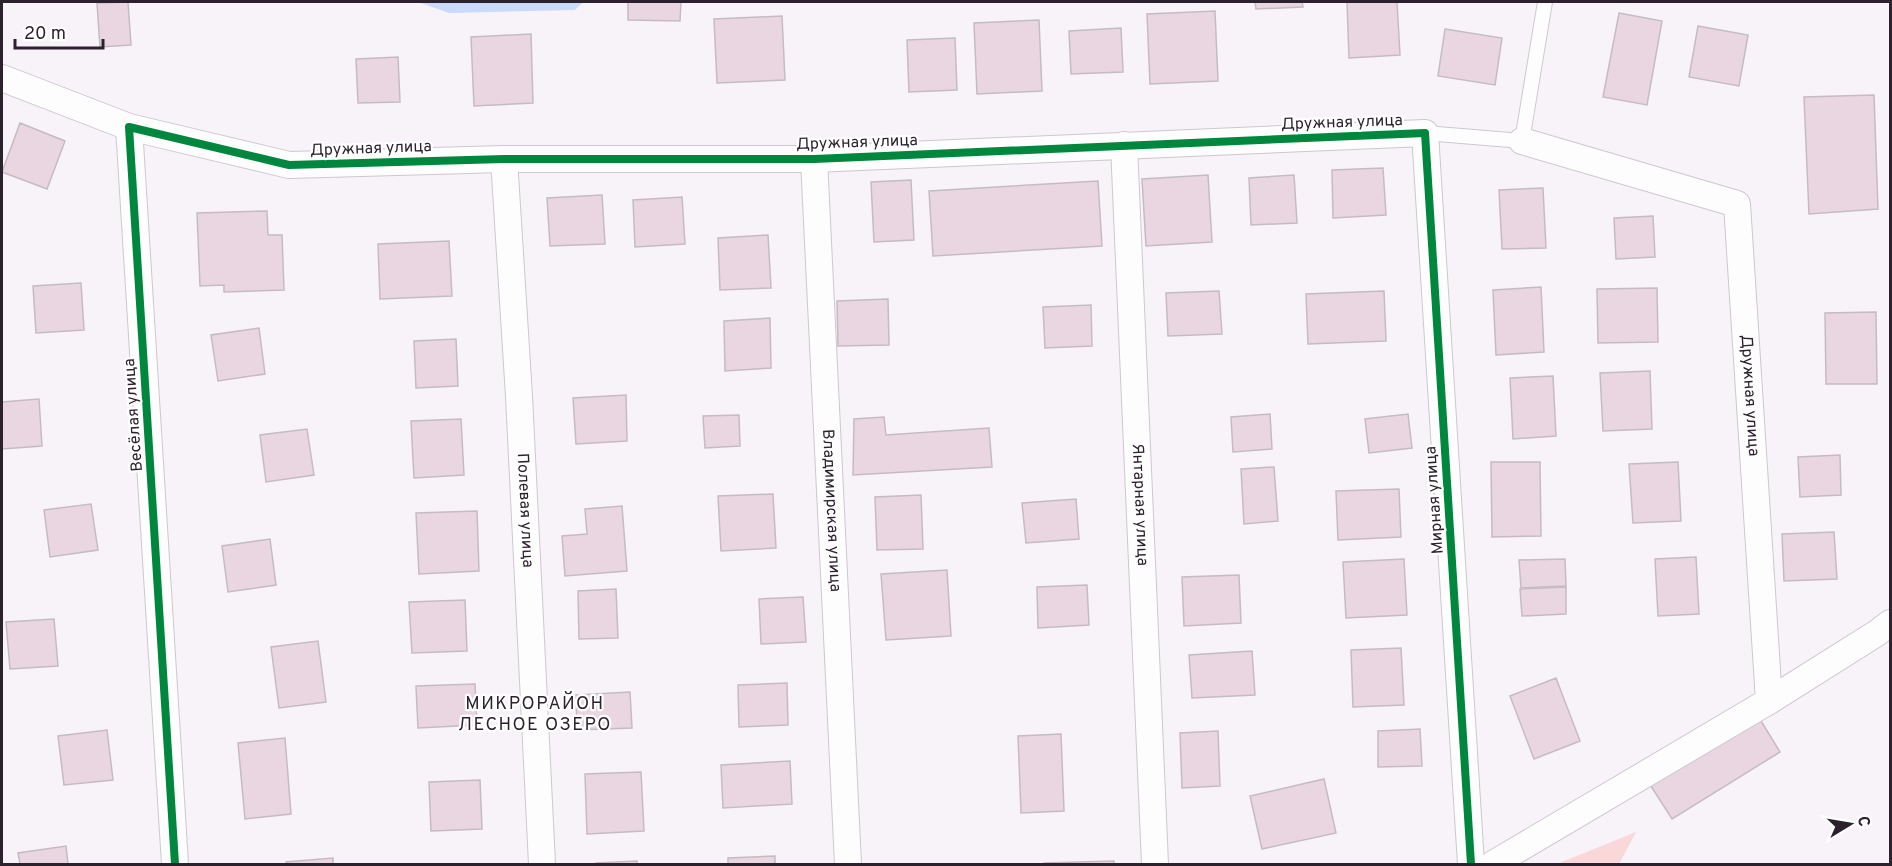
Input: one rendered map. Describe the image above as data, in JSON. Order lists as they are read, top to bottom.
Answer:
{
  "streets": {
    "street": [
      "Дружная улица",
      "Весёлая улица",
      "Мирная улица",
      "Янтарная улица",
      "Полевая улица",
      "Владимирская улица"
    ]
  },
  "crossings": [
    ["Дружная улица", "Весёлая улица"],
    ["Дружная улица", "Мирная улица"],
    ["Дружная улица", "Янтарная улица"],
    ["Дружная улица", "Полевая улица"],
    ["Дружная улица", "Владимирская улица"]
  ],
  "districts": ["МИКРОРАЙОН ЛЕСНОЕ ОЗЕРО"],
  "scale_bar": "20 m",
  "north": "right"
}
